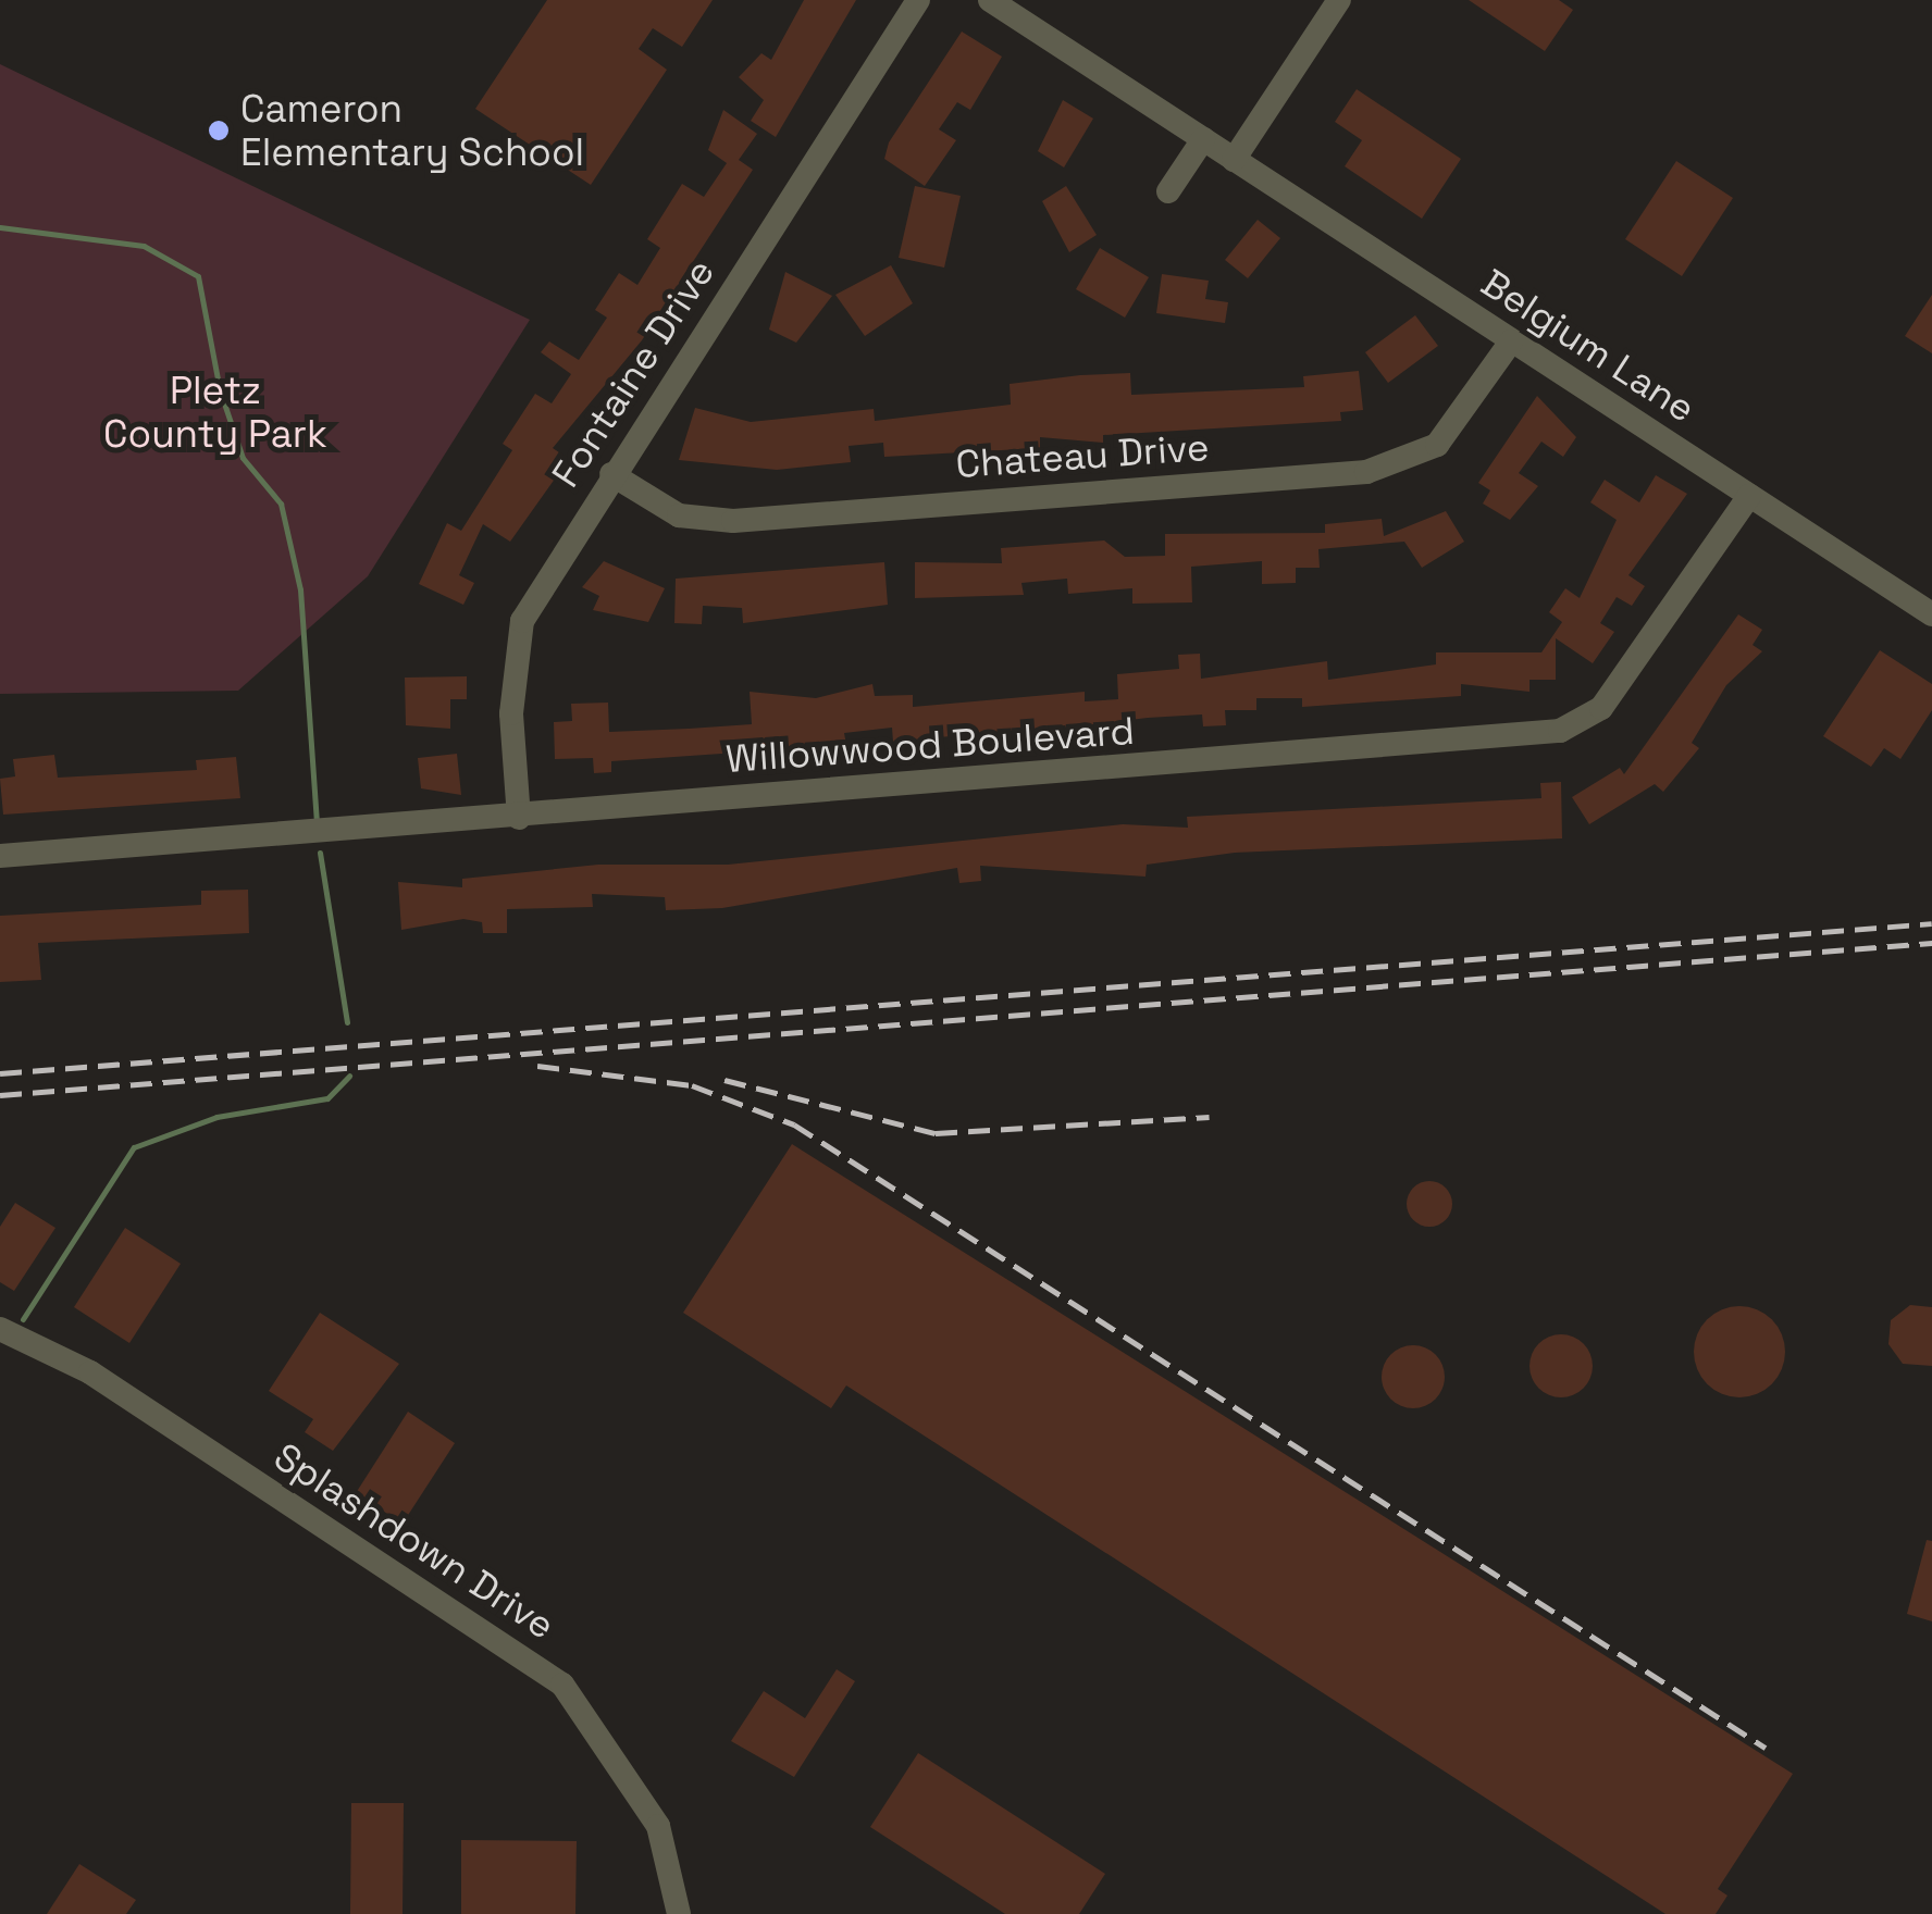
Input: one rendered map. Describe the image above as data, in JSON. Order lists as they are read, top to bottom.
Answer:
{
  "streets": {
    "street": [
      "Belgium Lane",
      "Fontaine Drive",
      "Chateau Drive",
      "Willowwood Boulevard",
      "Splashdown Drive"
    ]
  },
  "crossings": [
    ["Belgium Lane", "Chateau Drive"],
    ["Belgium Lane", "Willowwood Boulevard"],
    ["Fontaine Drive", "Chateau Drive"],
    ["Fontaine Drive", "Willowwood Boulevard"]
  ],
  "parks": ["Pletz County Park"],
  "places": ["Cameron Elementary School"]
}
